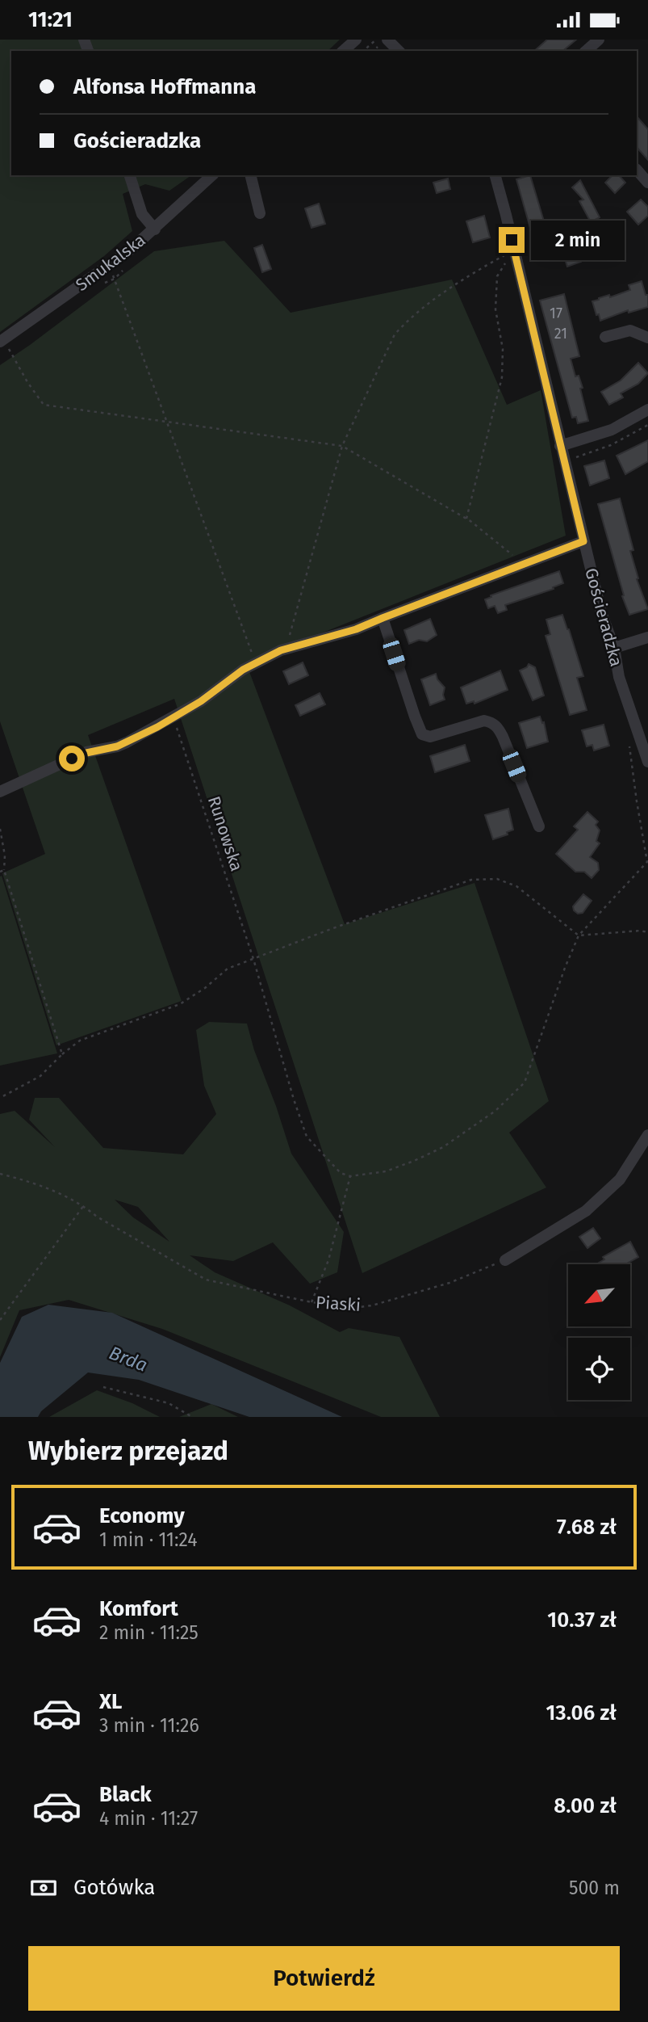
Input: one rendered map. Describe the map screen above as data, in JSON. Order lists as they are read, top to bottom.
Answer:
{
  "streets": {
    "street": ["Smukalska", "Gościeradzka"],
    "path": ["Runowska", "Piaski"]
  },
  "water": ["Brda"],
  "house_numbers": ["17", "21"],
  "north": "bottom left",
  "page": {
    "status": "11:21",
    "banner": ["Alfonsa Hoffmanna", "Gościeradzka"],
    "bubble": "2 min",
    "heading": "Wybierz przejazd",
    "list": [
      {
        "name": "Economy",
        "note": "1 min · 11:24",
        "value": "7.68 zł"
      },
      {
        "name": "Komfort",
        "note": "2 min · 11:25",
        "value": "10.37 zł"
      },
      {
        "name": "XL",
        "note": "3 min · 11:26",
        "value": "13.06 zł"
      },
      {
        "name": "Black",
        "note": "4 min · 11:27",
        "value": "8.00 zł"
      }
    ],
    "pay": ["Gotówka", "500 m"],
    "buttons": "Potwierdź"
  }
}
